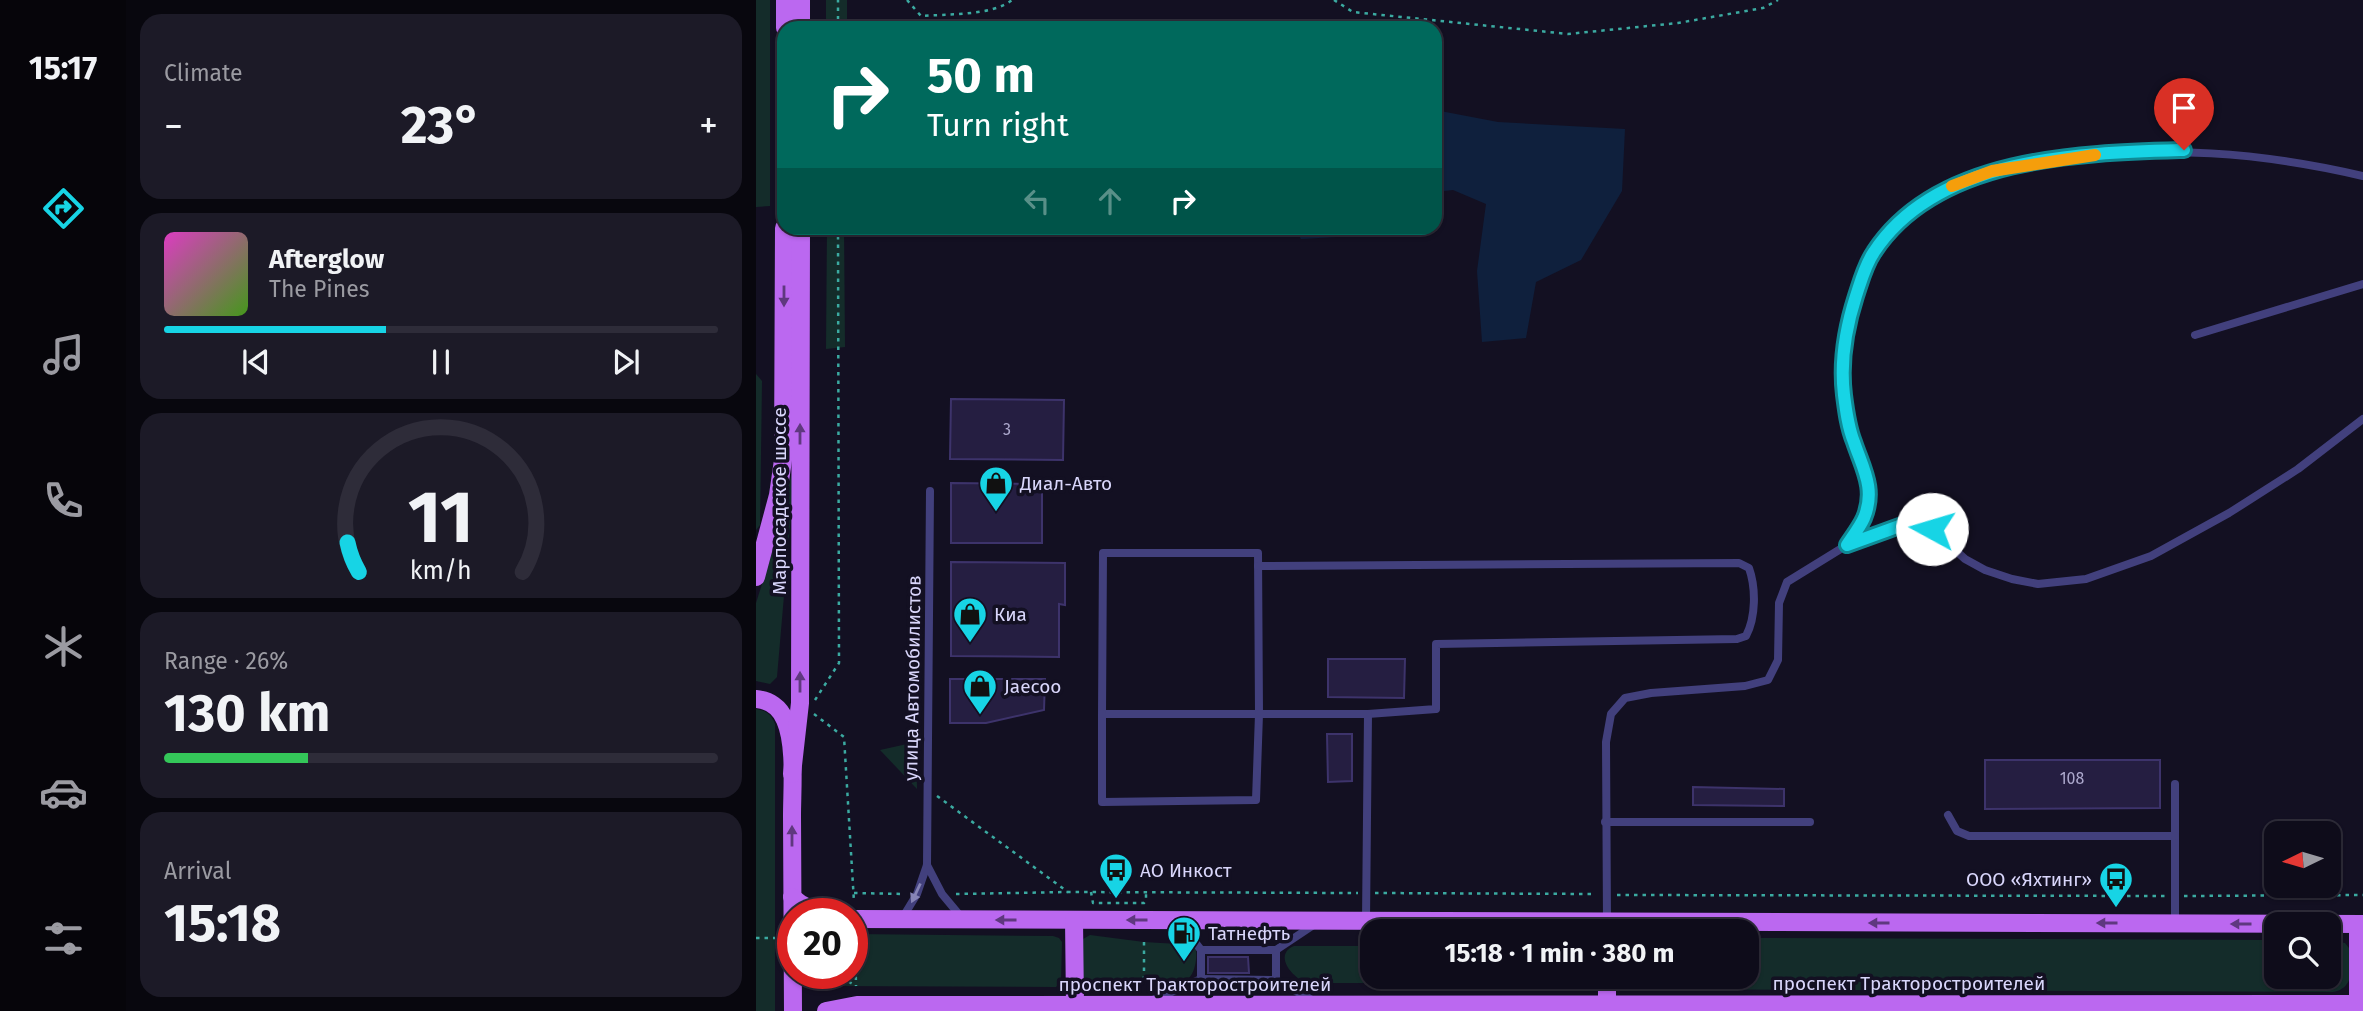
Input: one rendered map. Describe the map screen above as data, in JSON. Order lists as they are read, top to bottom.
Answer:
{
  "streets": {
    "main road": ["Марпосадское шоссе", "проспект Тракторостроителей"],
    "lane": ["улица Автомобилистов"]
  },
  "places": {
    "shop": ["Диал-Авто", "Киа", "Jaecoo"],
    "bus stop": ["АО Инкост", "ООО «Яхтинг»"],
    "fuel station": ["Татнефть"]
  },
  "house_numbers": ["3", "108"],
  "north": "left",
  "page": {
    "tabs": "15:17",
    "tile": [
      "Climate",
      ["Range · 26%", "130 km"],
      ["Arrival", "15:18"]
    ],
    "turn": ["50 m", "Turn right"],
    "heat": ["−", "23°", "+"],
    "song": ["Afterglow", "The Pines"],
    "limit": "20",
    "trip": "15:18 · 1 min · 380 m",
    "gauge": ["11", "km/h"]
  }
}
